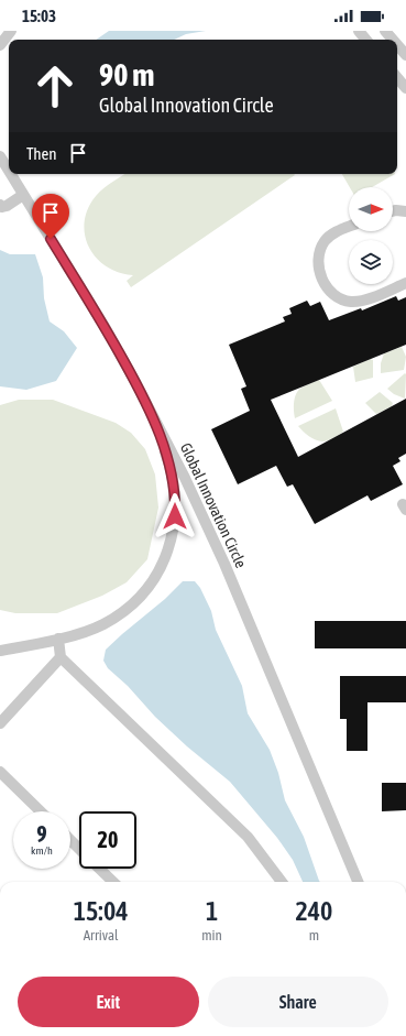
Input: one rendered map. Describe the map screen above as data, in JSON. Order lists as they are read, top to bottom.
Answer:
{
  "streets": {
    "street": ["Global Innovation Circle"]
  },
  "north": "right",
  "page": {
    "status": "15:03",
    "turn": ["90 m", "Global Innovation Circle"],
    "then": "Then",
    "speed": "9 km/h",
    "limit": "20",
    "eta": [
      "15:04",
      "Arrival",
      "1",
      "min",
      "240",
      "m"
    ],
    "buttons": ["Exit", "Share"]
  }
}
